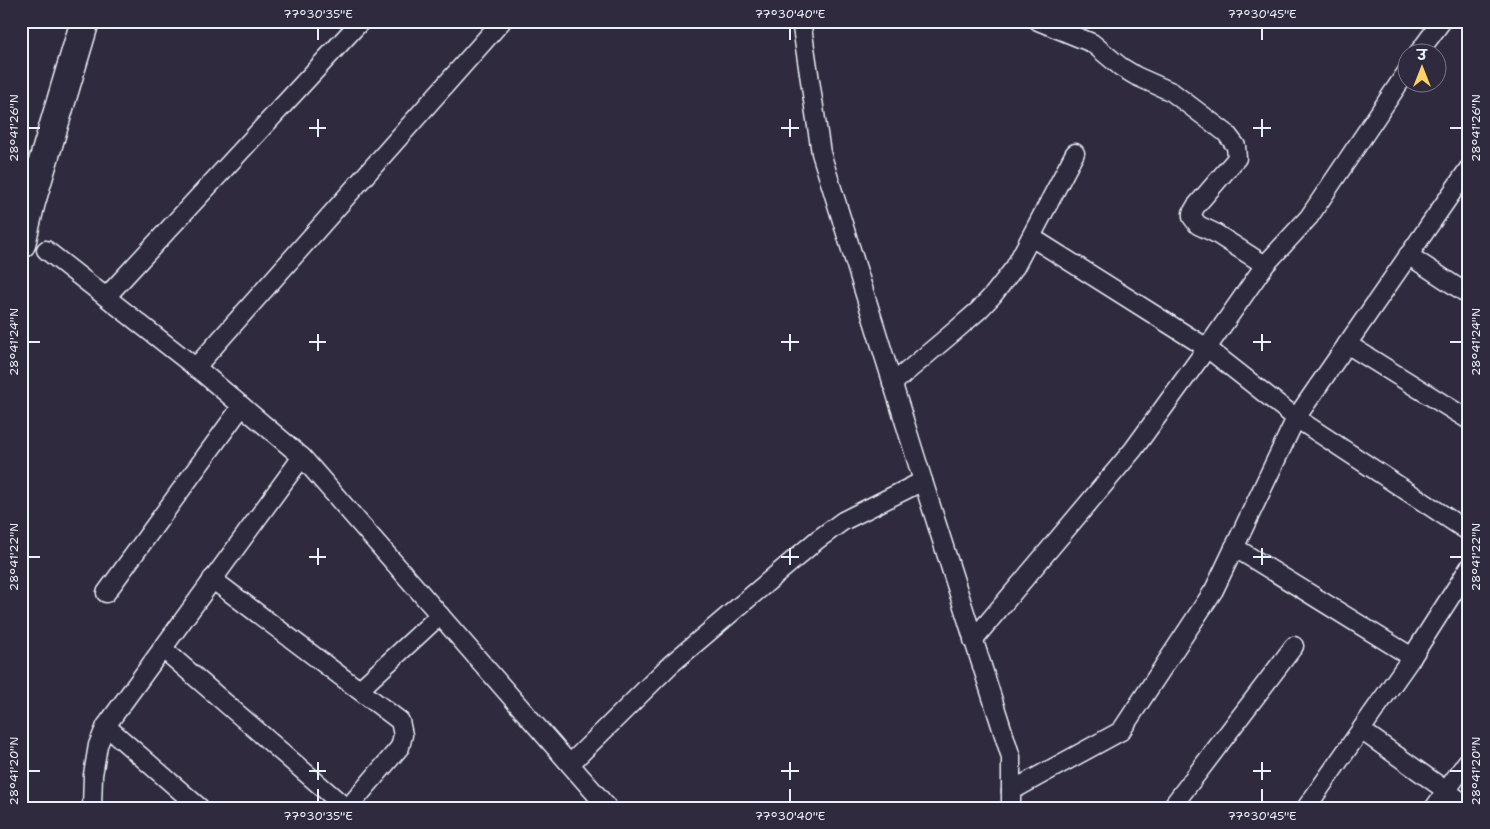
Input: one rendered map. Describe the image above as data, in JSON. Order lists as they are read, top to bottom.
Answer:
{
  "north": "top",
  "coordinates": [
    "77°30'35\"E",
    "77°30'40\"E",
    "77°30'45\"E",
    "28°41'26\"N",
    "28°41'24\"N",
    "28°41'22\"N",
    "28°41'20\"N"
  ]
}
